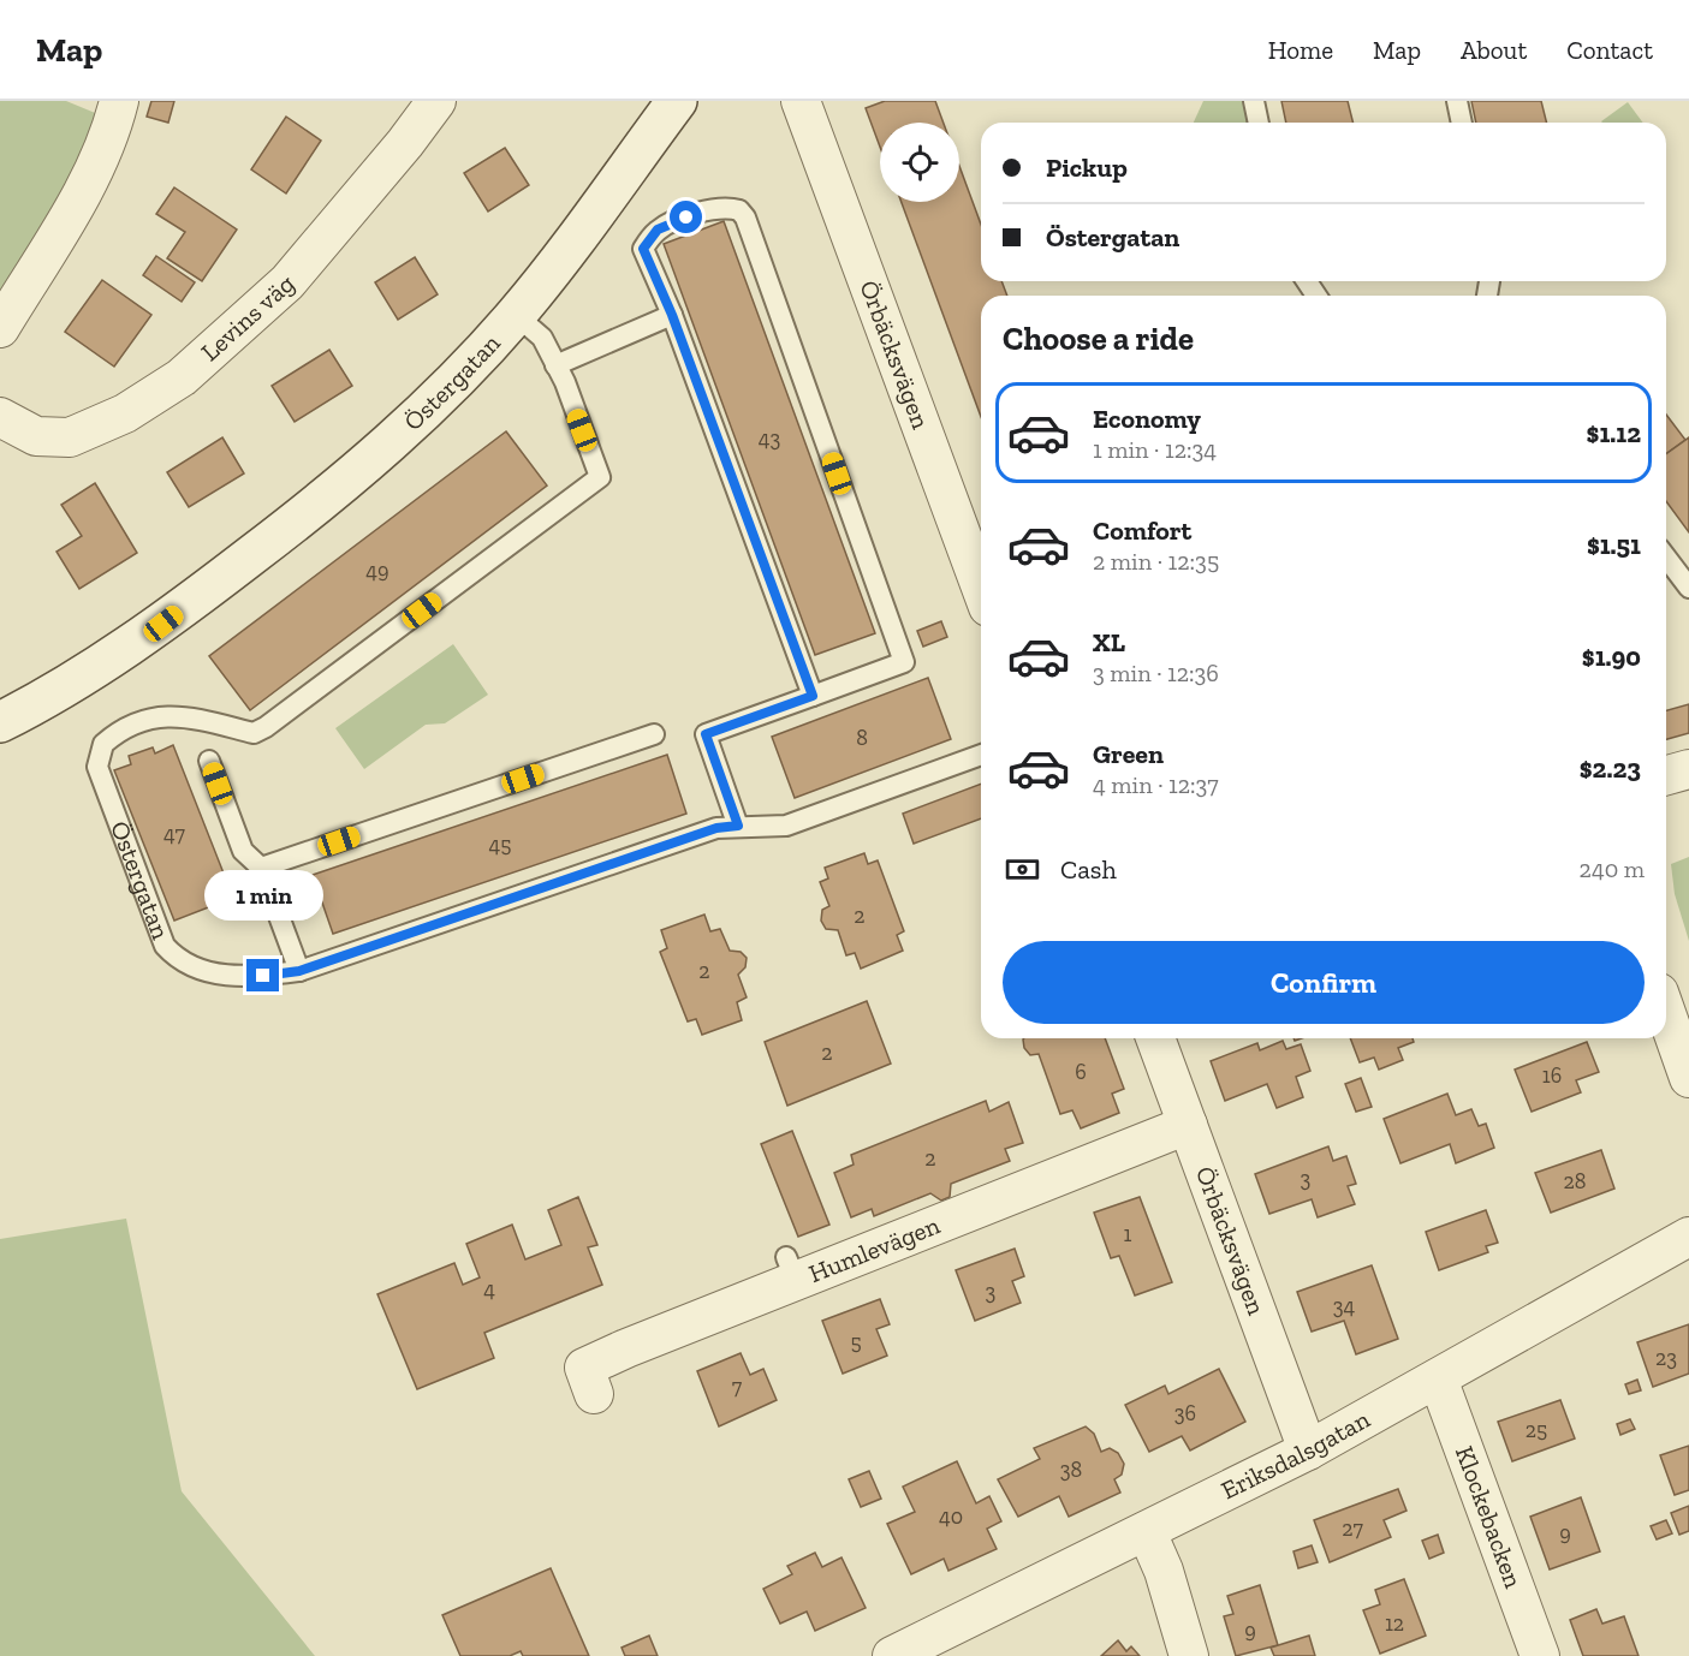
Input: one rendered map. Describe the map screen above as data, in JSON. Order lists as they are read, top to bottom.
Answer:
{
  "streets": {
    "street": [
      "Levins väg",
      "Örbäcksvägen",
      "Östergatan",
      "Humlevägen",
      "Eriksdalsgatan",
      "Klockebacken"
    ]
  },
  "crossings": [
    ["Örbäcksvägen", "Humlevägen"],
    ["Örbäcksvägen", "Eriksdalsgatan"],
    ["Eriksdalsgatan", "Klockebacken"]
  ],
  "house_numbers": [
    "43",
    "49",
    "8",
    "47",
    "45",
    "2",
    "2",
    "2",
    "6",
    "16",
    "2",
    "3",
    "28",
    "1",
    "4",
    "3",
    "34",
    "5",
    "23",
    "7",
    "36",
    "25",
    "38",
    "40",
    "27",
    "9",
    "12",
    "9"
  ],
  "page": {
    "header": "Map",
    "nav": [
      "Home",
      "Map",
      "About",
      "Contact"
    ],
    "banner": ["Pickup", "Östergatan"],
    "heading": "Choose a ride",
    "list": [
      {
        "name": "Economy",
        "note": "1 min · 12:34",
        "value": "$1.12"
      },
      {
        "name": "Comfort",
        "note": "2 min · 12:35",
        "value": "$1.51"
      },
      {
        "name": "XL",
        "note": "3 min · 12:36",
        "value": "$1.90"
      },
      {
        "name": "Green",
        "note": "4 min · 12:37",
        "value": "$2.23"
      }
    ],
    "pay": ["Cash", "240 m"],
    "bubble": "1 min",
    "buttons": "Confirm"
  }
}
